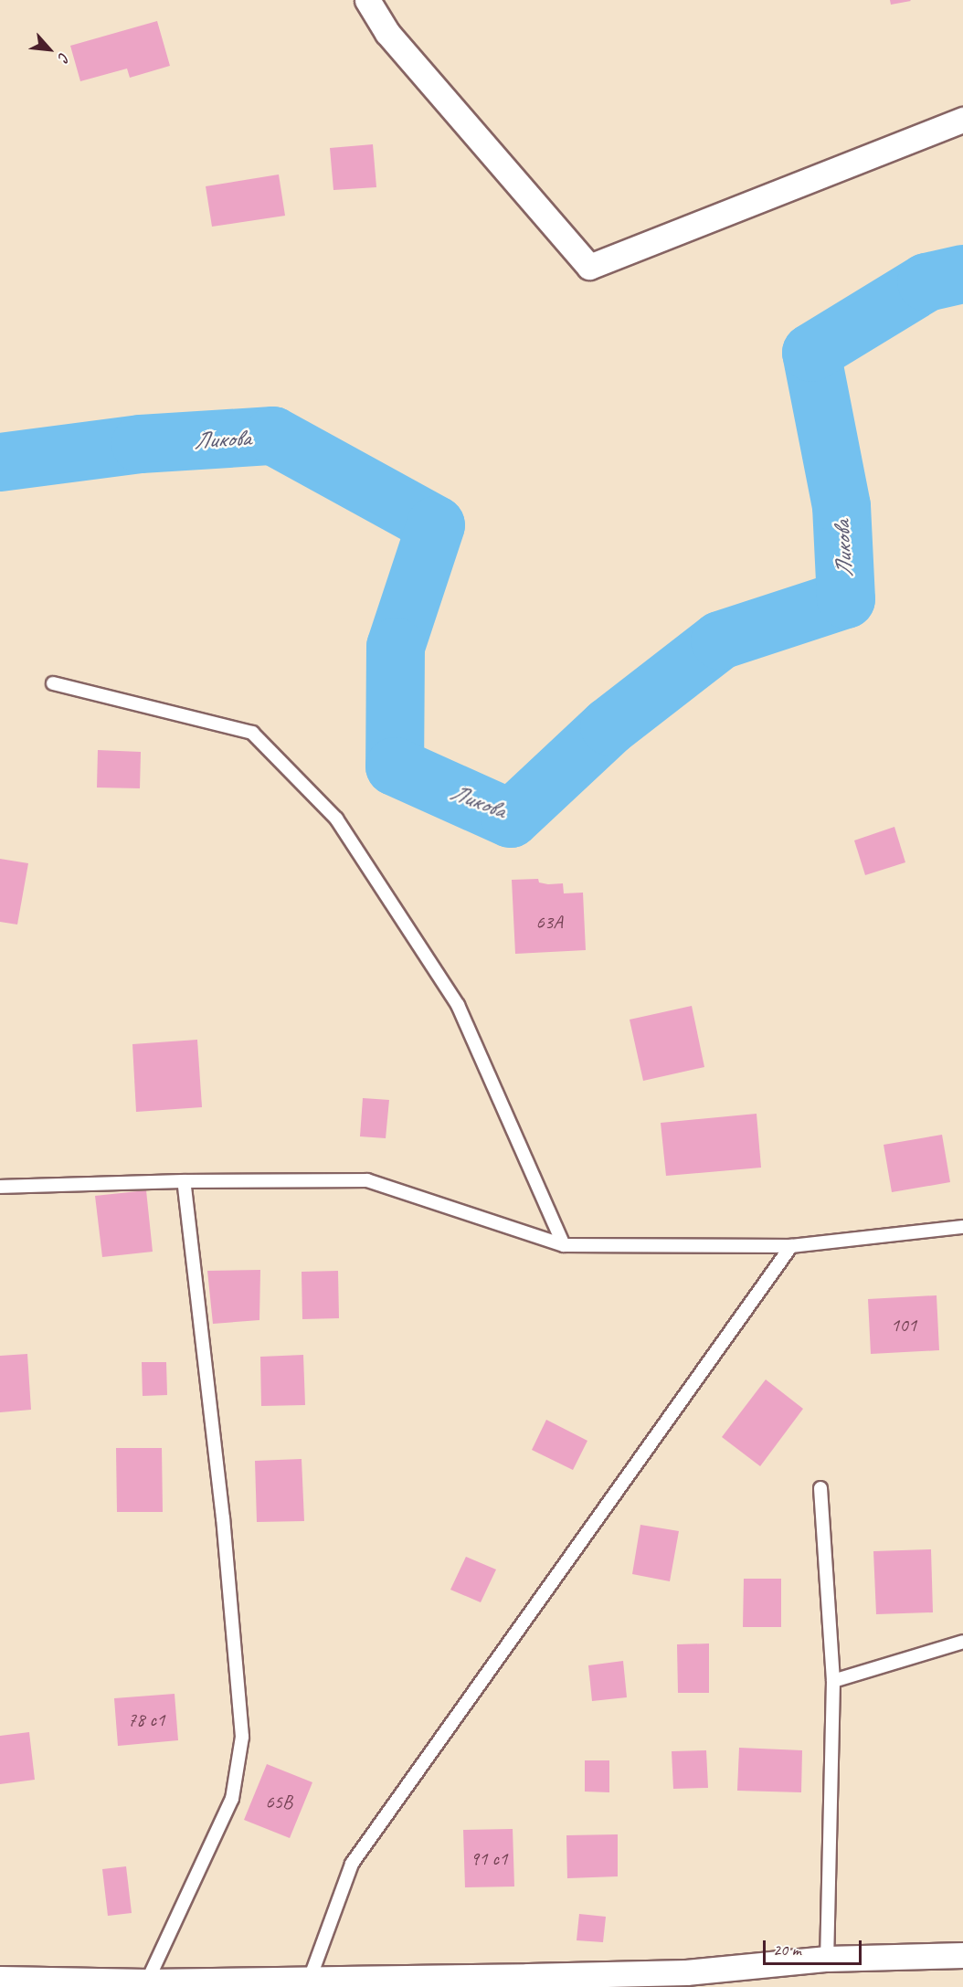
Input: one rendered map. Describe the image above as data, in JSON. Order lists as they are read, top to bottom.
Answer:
{
  "water": ["Ликова"],
  "house_numbers": [
    "63А",
    "101",
    "78 с1",
    "65В",
    "91 с1"
  ],
  "scale_bar": "20 m",
  "north": "bottom right"
}
